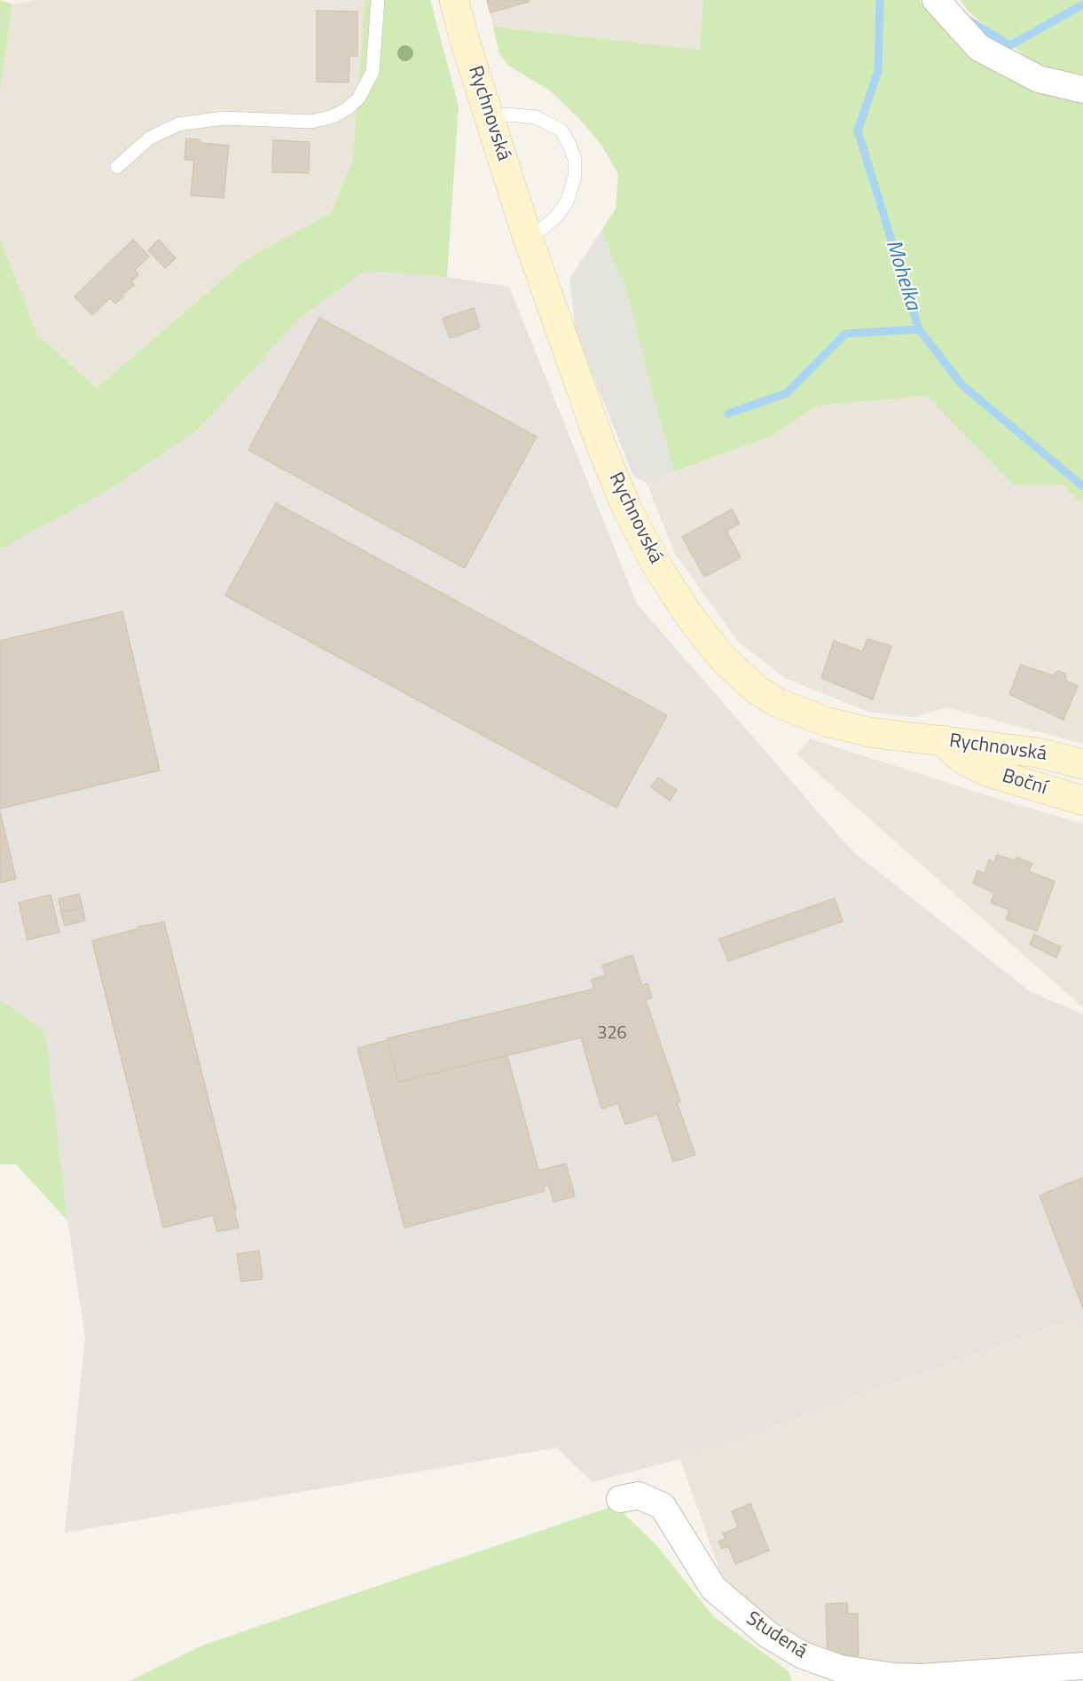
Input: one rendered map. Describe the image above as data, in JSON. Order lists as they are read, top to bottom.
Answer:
{
  "streets": {
    "street": ["Rychnovská", "Boční", "Studená"]
  },
  "crossings": [
    ["Rychnovská", "Boční"]
  ],
  "water": ["Mohelka"],
  "house_numbers": ["326"]
}
